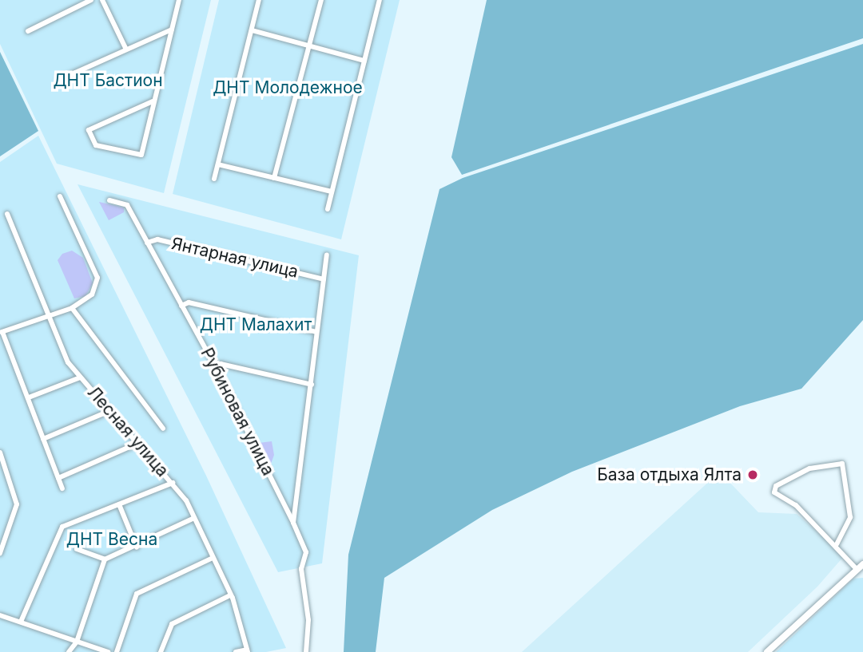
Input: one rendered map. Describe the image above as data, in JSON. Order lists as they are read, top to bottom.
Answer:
{
  "streets": {
    "street": ["Янтарная улица", "Рубиновая улица", "Лесная улица"]
  },
  "crossings": [
    ["Янтарная улица", "Рубиновая улица"]
  ],
  "parks": [
    "ДНТ Бастион",
    "ДНТ Молодежное",
    "ДНТ Малахит",
    "ДНТ Весна"
  ],
  "places": ["База отдыха Ялта"]
}
